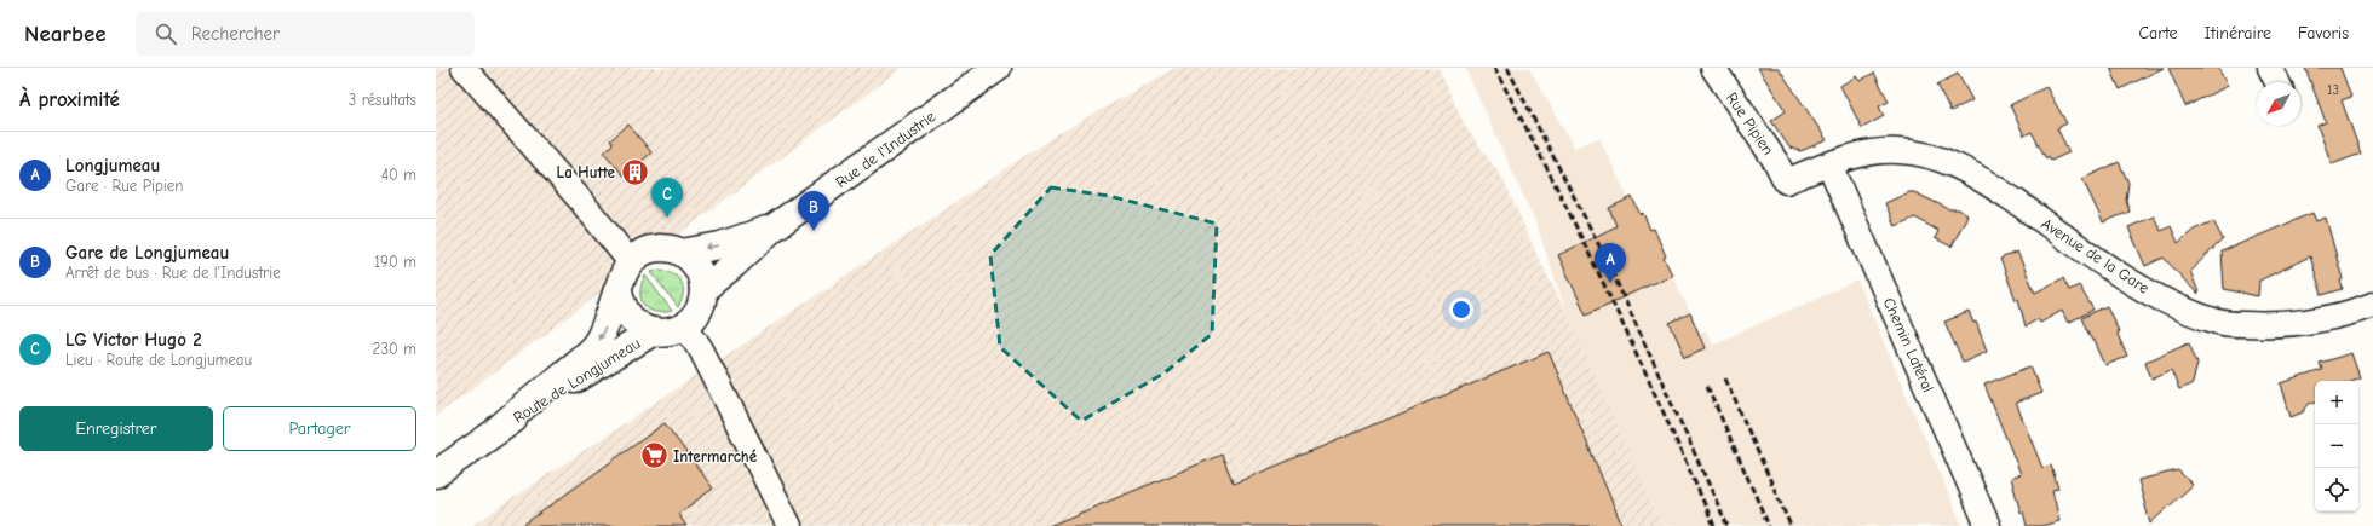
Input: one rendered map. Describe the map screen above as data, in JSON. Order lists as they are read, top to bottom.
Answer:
{
  "streets": {
    "street": [
      "Rue Pipien",
      "Rue de l'Industrie",
      "Avenue de la Gare",
      "Chemin Latéral",
      "Route de Longjumeau"
    ]
  },
  "crossings": [
    ["Rue Pipien", "Avenue de la Gare"],
    ["Rue de l'Industrie", "Route de Longjumeau"],
    ["Avenue de la Gare", "Chemin Latéral"]
  ],
  "places": {
    "building": ["La Hutte"],
    "supermarket": ["Intermarché"]
  },
  "house_numbers": ["13"],
  "north": "bottom left",
  "page": {
    "header": "Nearbee",
    "search": "Rechercher",
    "nav": ["Carte", "Itinéraire", "Favoris"],
    "heading": ["À proximité", "3 résultats"],
    "list": [
      {
        "mark": "A",
        "name": "Longjumeau",
        "note": "Gare · Rue Pipien",
        "value": "40 m"
      },
      {
        "mark": "B",
        "name": "Gare de Longjumeau",
        "note": "Arrêt de bus · Rue de l'Industrie",
        "value": "190 m"
      },
      {
        "mark": "C",
        "name": "LG Victor Hugo 2",
        "note": "Lieu · Route de Longjumeau",
        "value": "230 m"
      }
    ],
    "pins": ["C", "B", "A"],
    "map_buttons": ["+", "−"],
    "buttons": ["Enregistrer", "Partager"]
  }
}
